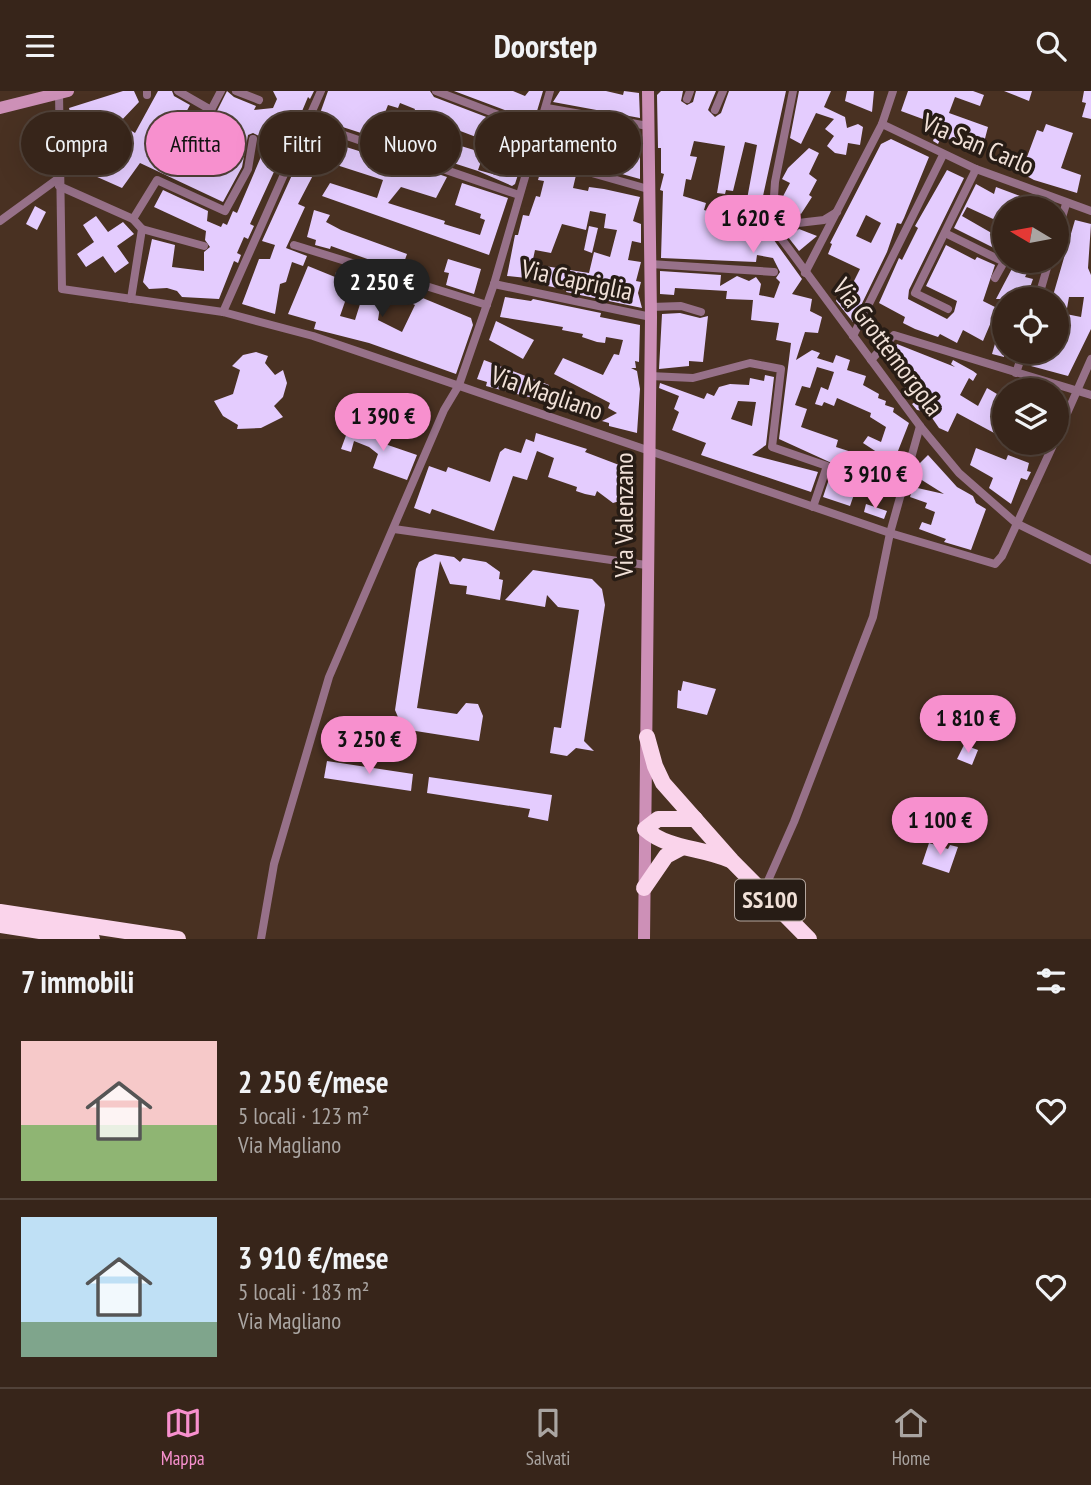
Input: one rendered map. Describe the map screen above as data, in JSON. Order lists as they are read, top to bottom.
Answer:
{
  "streets": {
    "highway": ["SS100"],
    "street": [
      "Via San Carlo",
      "Via Capriglia",
      "Via Grottemorgola",
      "Via Magliano",
      "Via Valenzano"
    ]
  },
  "crossings": [
    ["Via Capriglia", "Via Valenzano"],
    ["Via Grottemorgola", "Via Magliano"],
    ["Via Magliano", "Via Valenzano"],
    ["Via Valenzano", "SS100"]
  ],
  "north": "left",
  "page": {
    "header": "Doorstep",
    "chip": [
      "Compra",
      "Affitta",
      "Filtri",
      "Nuovo",
      "Appartamento"
    ],
    "price": [
      "1 620 €",
      "2 250 €",
      "1 390 €",
      "3 910 €",
      "1 810 €",
      "3 250 €",
      "1 100 €"
    ],
    "heading": "7 immobili",
    "list": [
      {
        "name": "2 250 €/mese",
        "note": "5 locali · 123 m² · Via Magliano"
      },
      {
        "name": "3 910 €/mese",
        "note": "5 locali · 183 m² · Via Magliano"
      }
    ],
    "tabs": ["Mappa", "Salvati", "Home"]
  }
}
